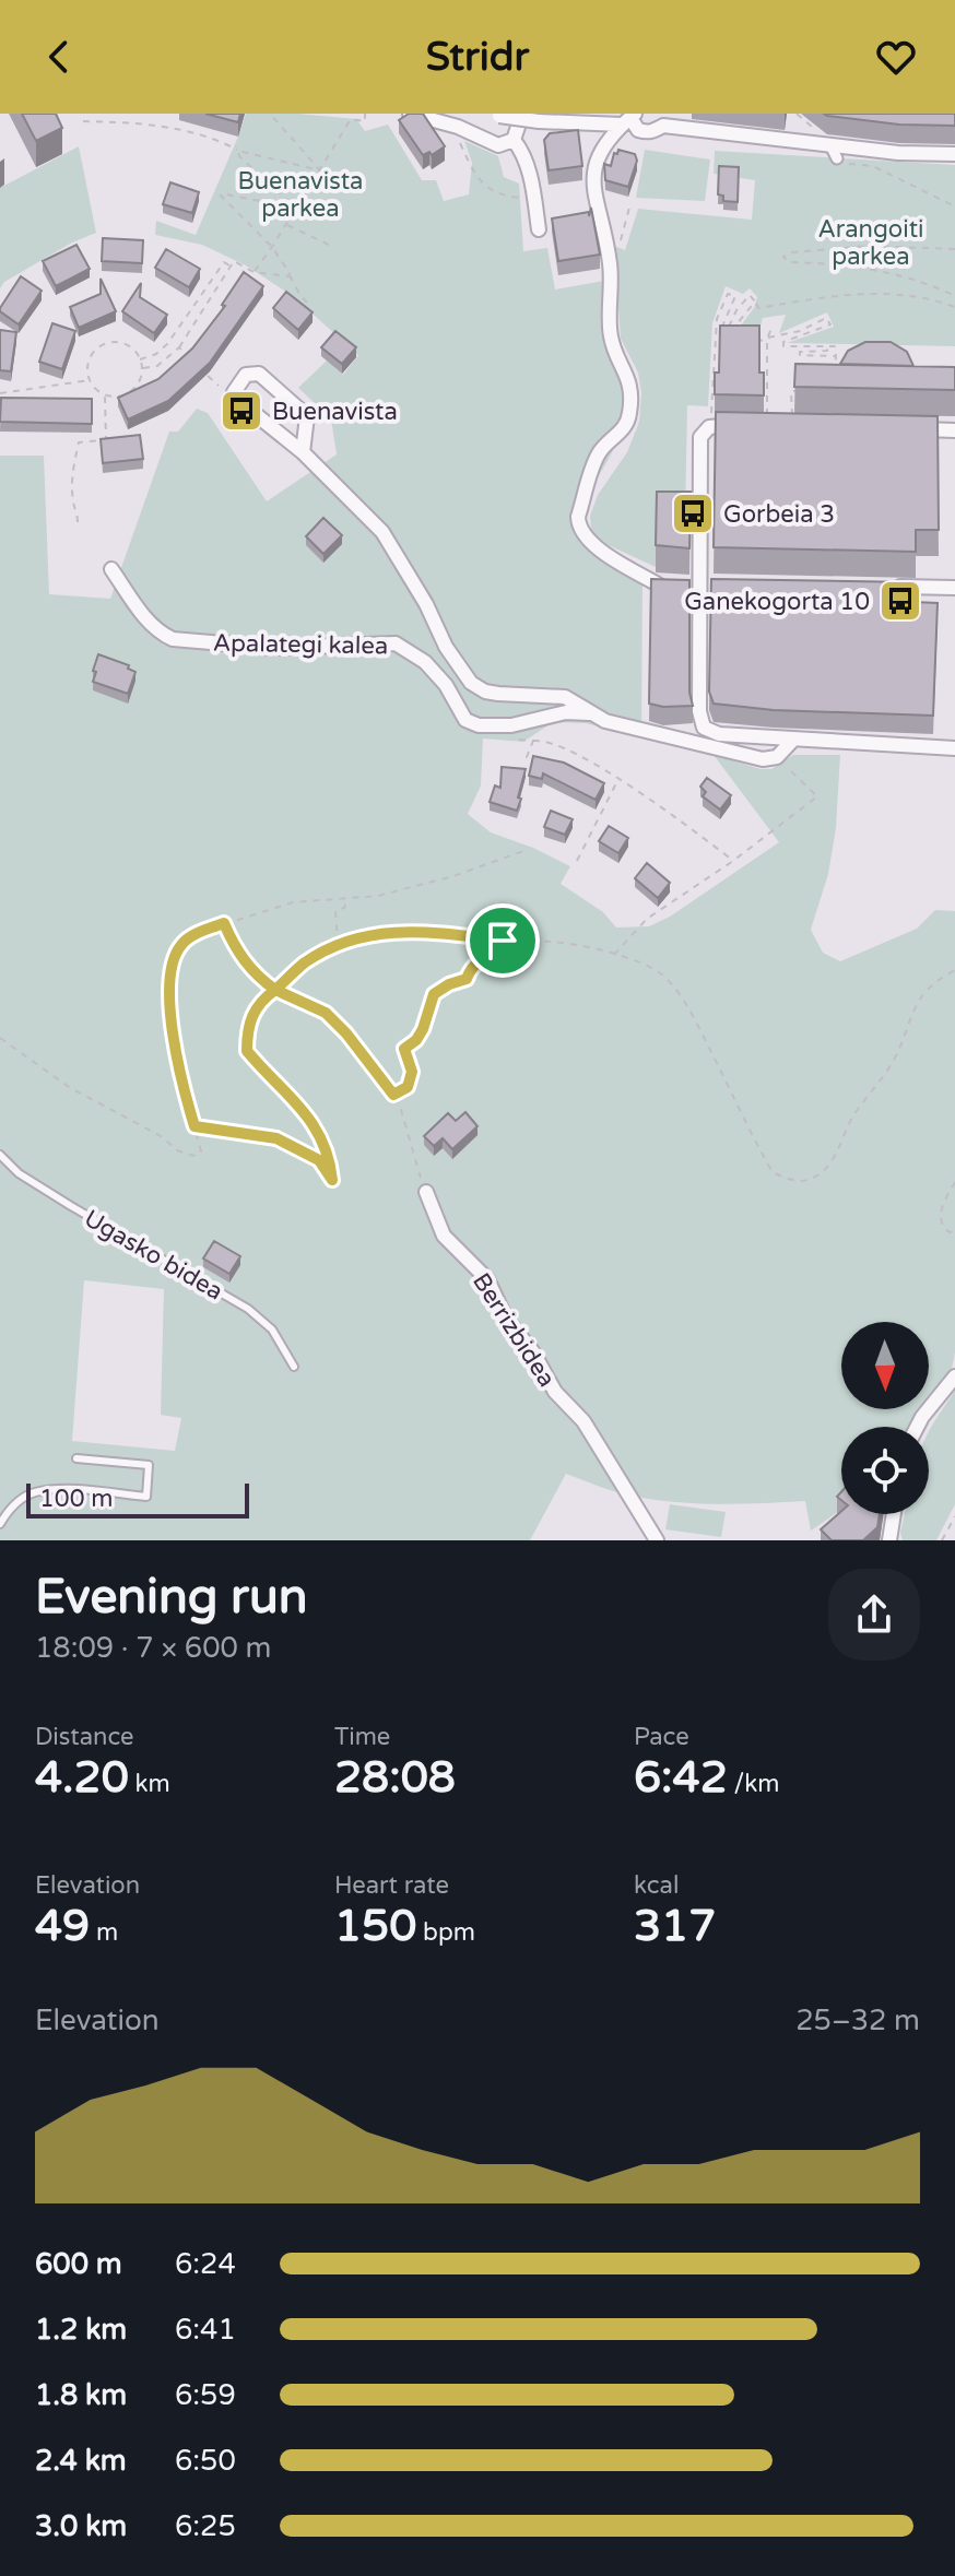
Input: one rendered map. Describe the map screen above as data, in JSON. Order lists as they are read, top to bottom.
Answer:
{
  "streets": {
    "street": ["Apalategi kalea", "Berrizbidea"],
    "lane": ["Ugasko bidea"]
  },
  "parks": ["Buenavista parkea", "Arangoiti parkea"],
  "places": {
    "bus stop": ["Buenavista", "Gorbeia 3", "Ganekogorta 10"]
  },
  "scale_bar": "100 m",
  "north": "bottom",
  "page": {
    "header": "Stridr",
    "scale": "100 m",
    "heading": ["Evening run", "18:09 · 7 × 600 m"],
    "stats": [
      ["Distance", "4.20 km"],
      ["Time", "28:08"],
      ["Pace", "6:42 /km"],
      ["Elevation", "49 m"],
      ["Heart rate", "150 bpm"],
      ["kcal", "317"]
    ],
    "chart": ["Elevation", "25–32 m"],
    "list": [
      {
        "name": "600 m",
        "note": "6:24"
      },
      {
        "name": "1.2 km",
        "note": "6:41"
      },
      {
        "name": "1.8 km",
        "note": "6:59"
      },
      {
        "name": "2.4 km",
        "note": "6:50"
      },
      {
        "name": "3.0 km",
        "note": "6:25"
      }
    ]
  }
}
